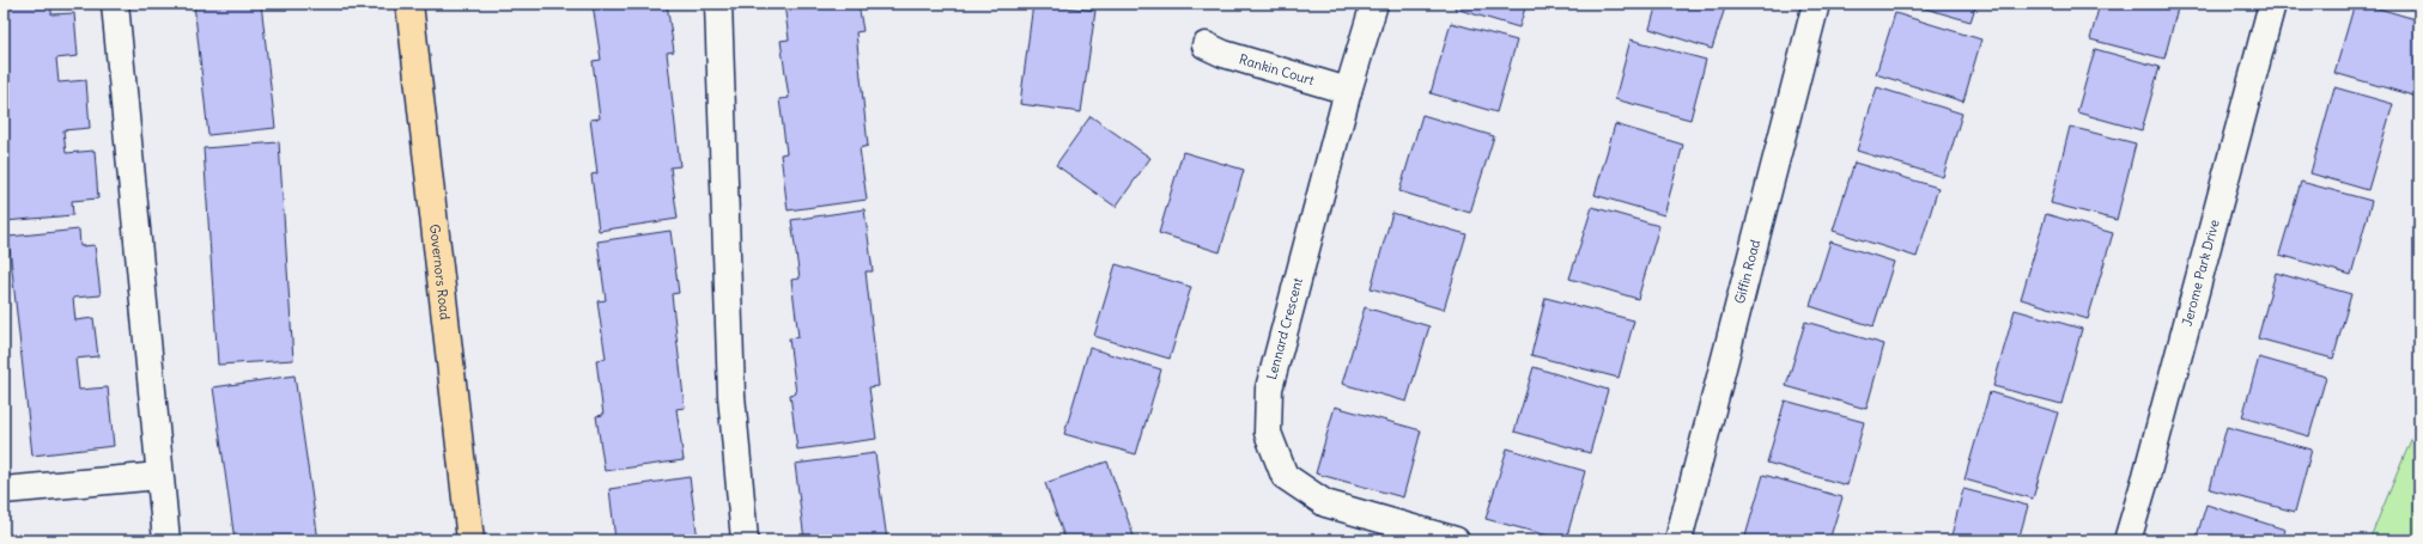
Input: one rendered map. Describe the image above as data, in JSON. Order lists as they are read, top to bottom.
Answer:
{
  "streets": {
    "main road": ["Governors Road"],
    "street": [
      "Rankin Court",
      "Giffin Road",
      "Jerome Park Drive",
      "Lennard Crescent"
    ]
  },
  "crossings": [
    ["Rankin Court", "Lennard Crescent"]
  ]
}
